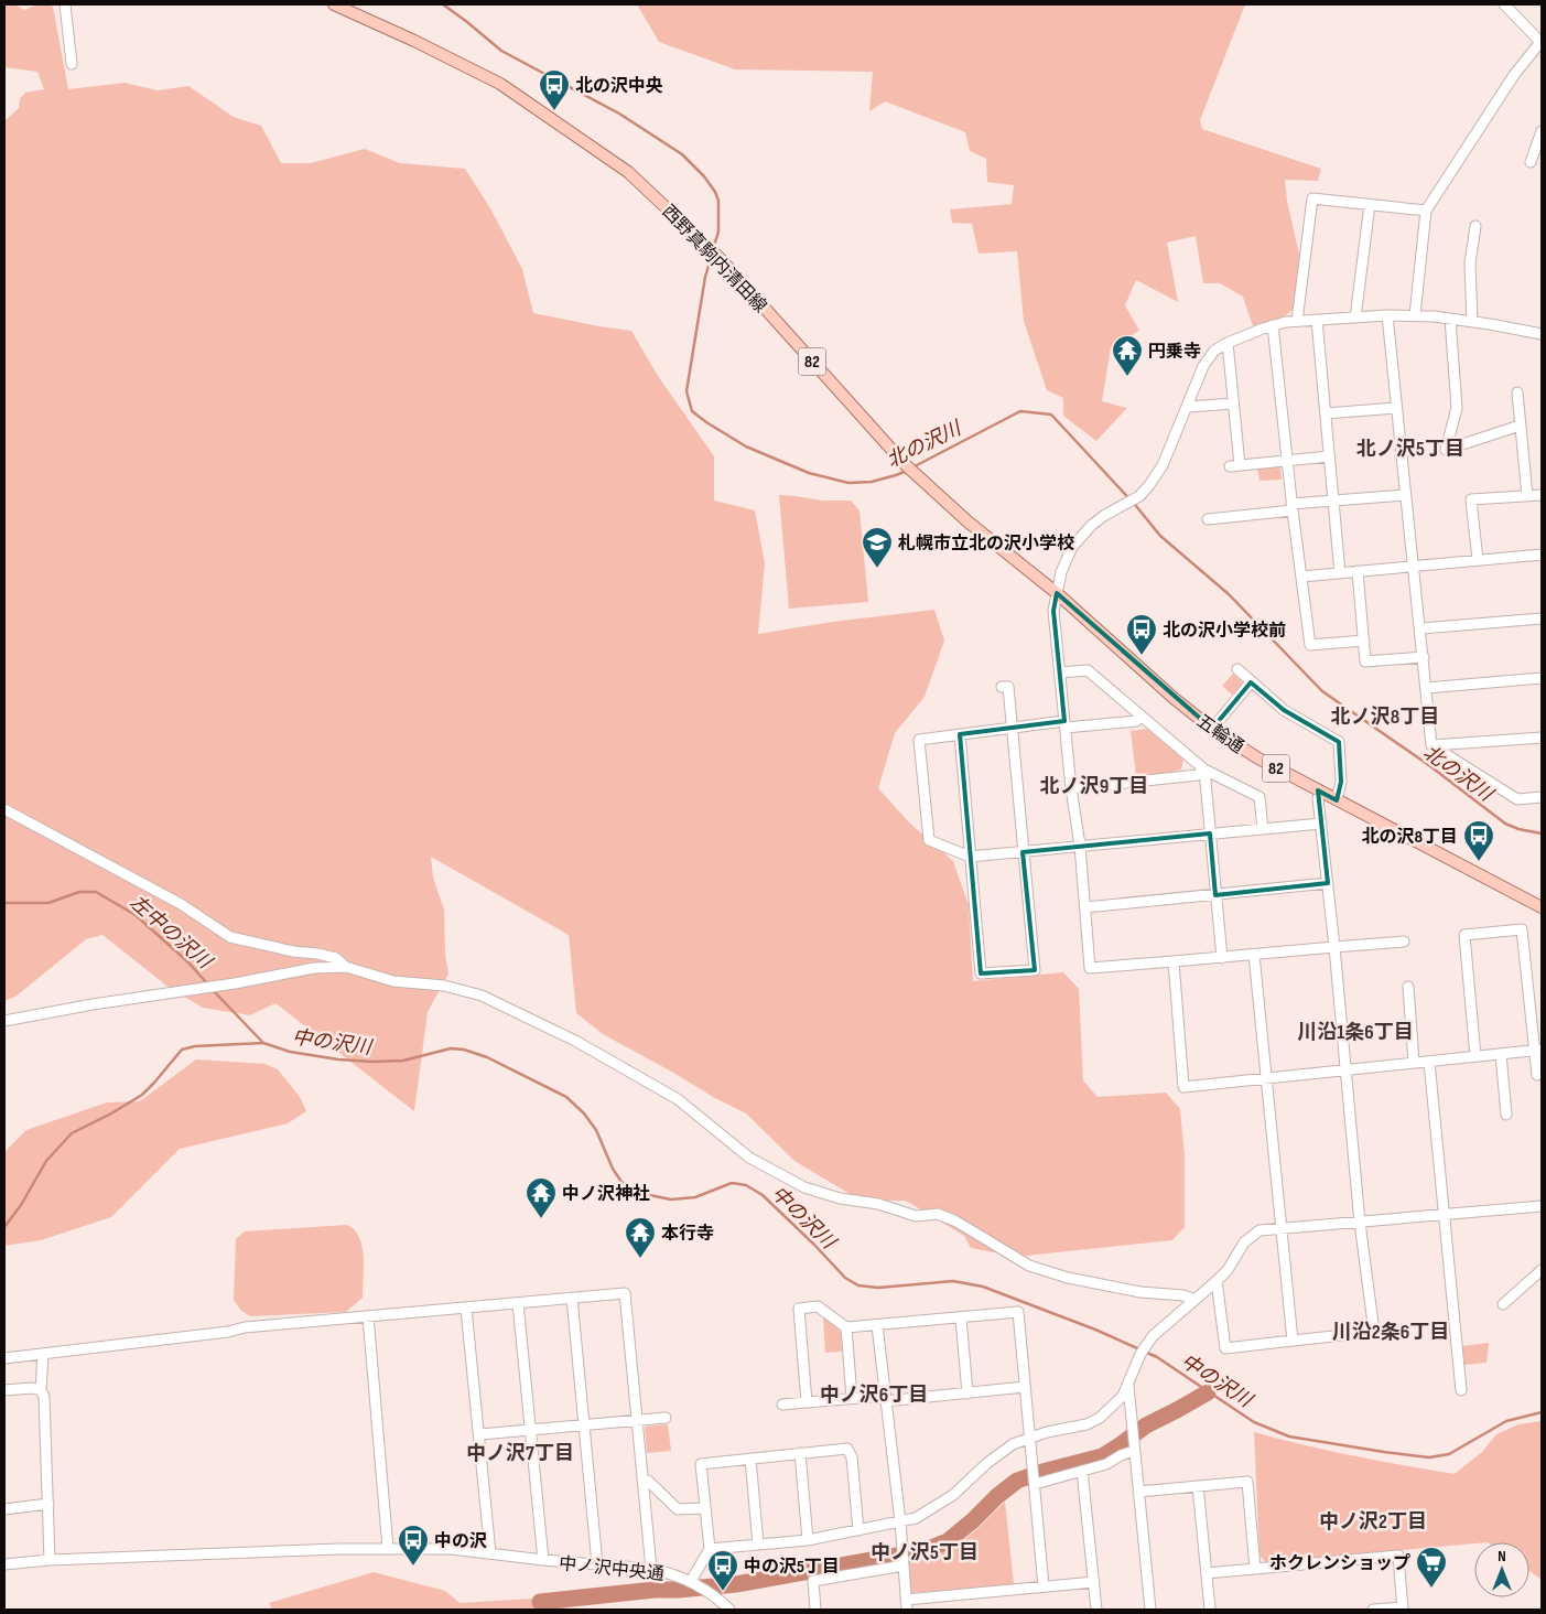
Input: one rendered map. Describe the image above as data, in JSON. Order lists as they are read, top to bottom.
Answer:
{
  "streets": {
    "main road": ["西野真駒内清田線", "82", "五輪通"],
    "street": ["中ノ沢中央通"]
  },
  "crossings": [
    ["西野真駒内清田線", "五輪通"]
  ],
  "districts": [
    "北ノ沢5丁目",
    "北ノ沢8丁目",
    "北ノ沢9丁目",
    "川沿1条6丁目",
    "川沿2条6丁目",
    "中ノ沢6丁目",
    "中ノ沢7丁目",
    "中ノ沢2丁目",
    "中ノ沢5丁目"
  ],
  "water": ["北の沢川", "左中の沢川", "中の沢川"],
  "places": {
    "bus stop": [
      "北の沢中央",
      "北の沢小学校前",
      "北の沢8丁目",
      "中の沢",
      "中の沢5丁目"
    ],
    "temple": ["円乗寺", "中ノ沢神社", "本行寺"],
    "school or university": ["札幌市立北の沢小学校"],
    "supermarket": ["ホクレンショップ"]
  },
  "north": "top"
}
